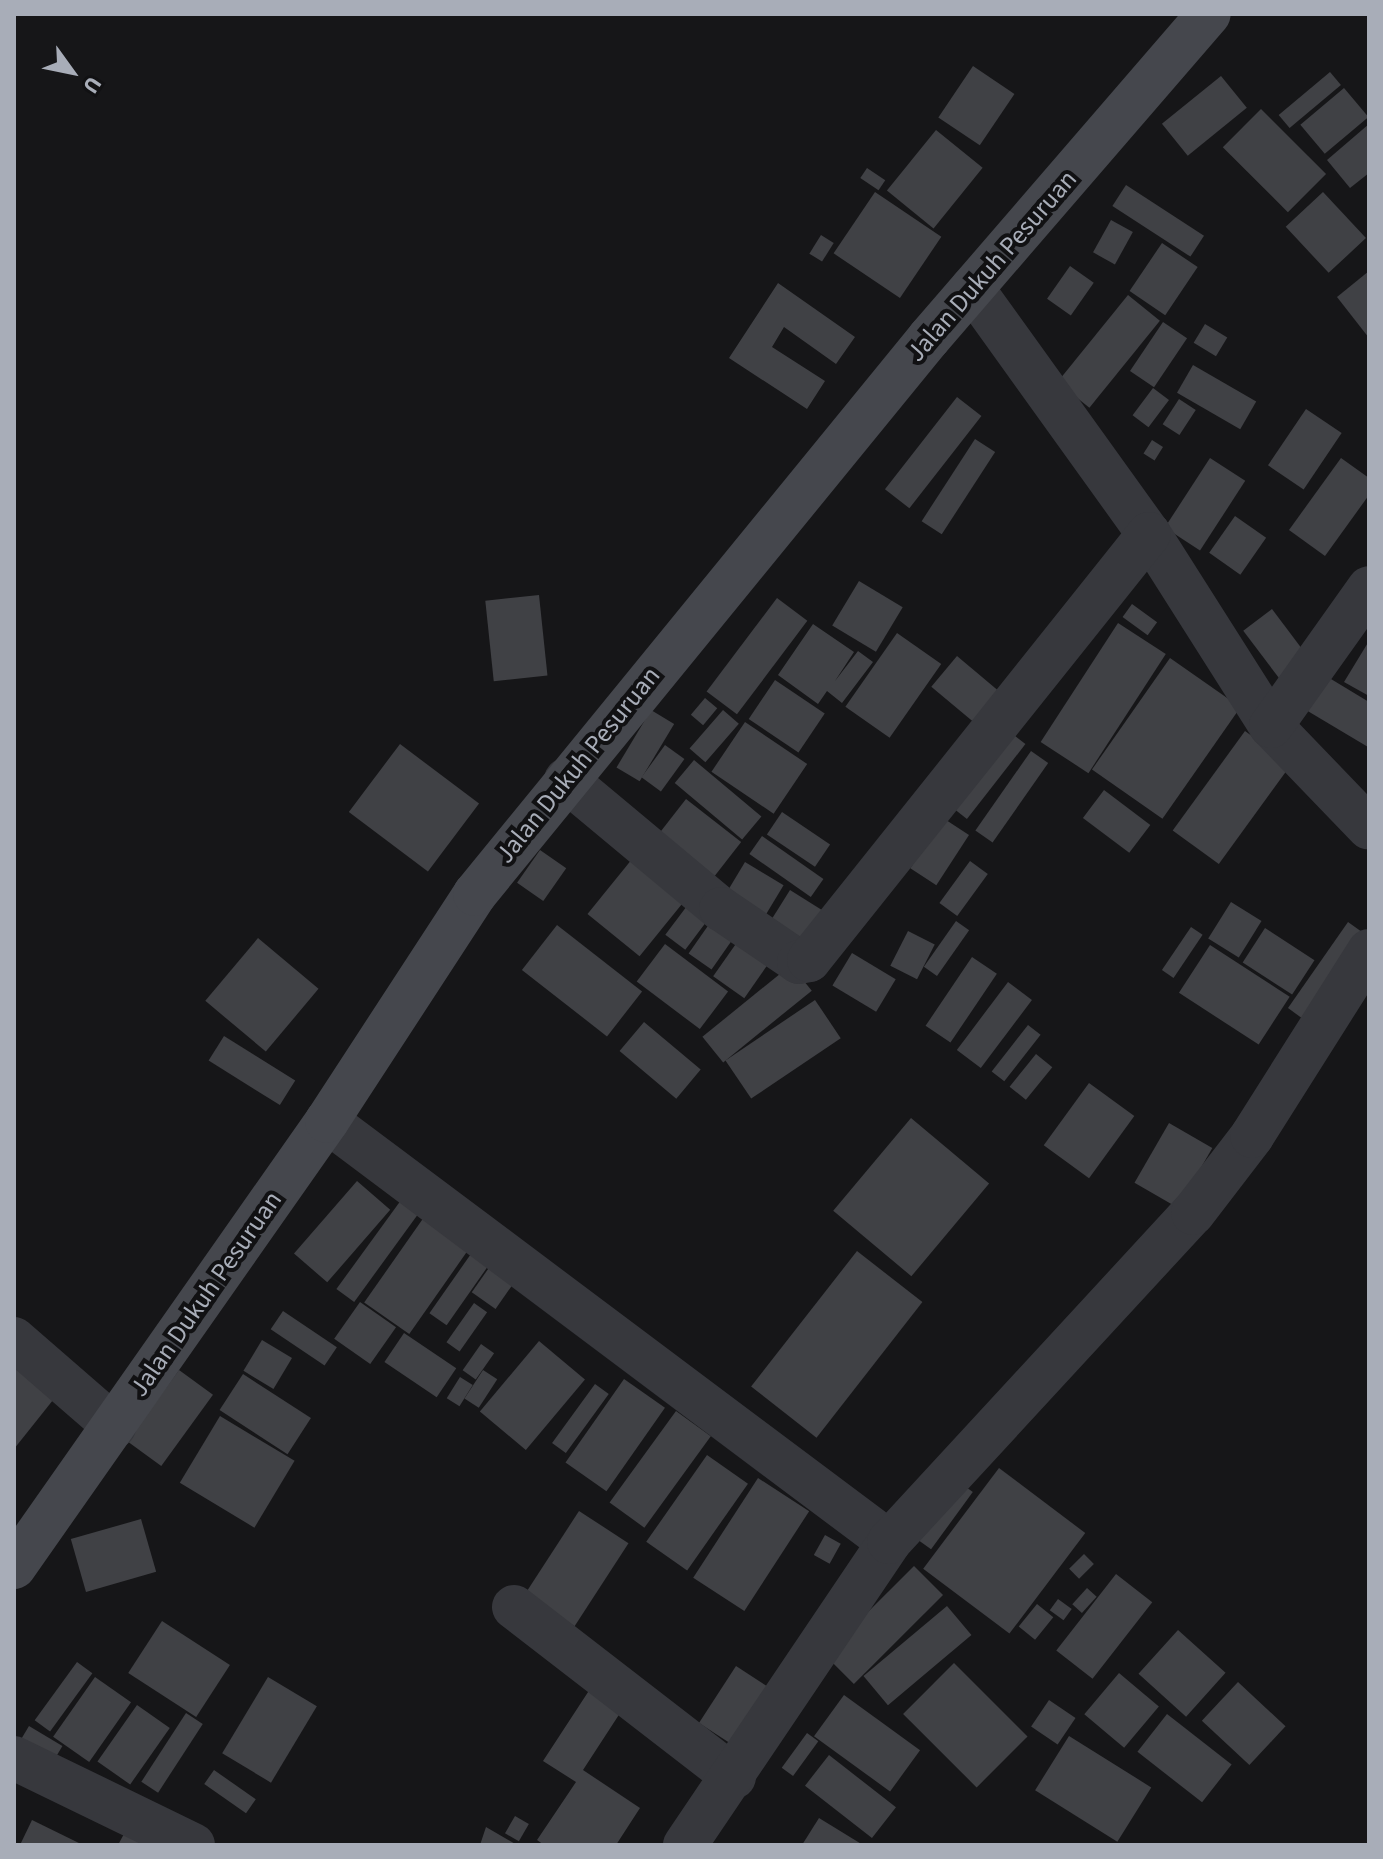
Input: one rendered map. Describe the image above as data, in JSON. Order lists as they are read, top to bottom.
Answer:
{
  "streets": {
    "street": ["Jalan Dukuh Pesuruan"]
  },
  "north": "bottom right"
}
